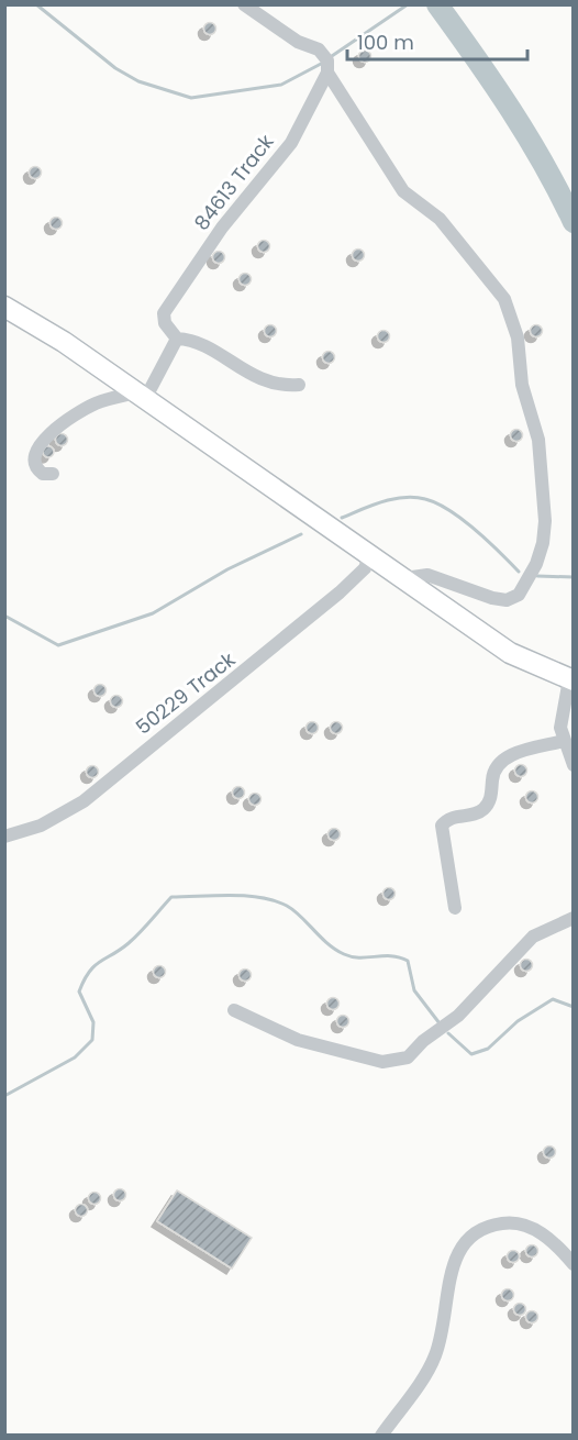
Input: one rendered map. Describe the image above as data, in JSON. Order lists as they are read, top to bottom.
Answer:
{
  "streets": {
    "street": ["84613 Track", "50229 Track"]
  },
  "scale_bar": "100 m"
}
